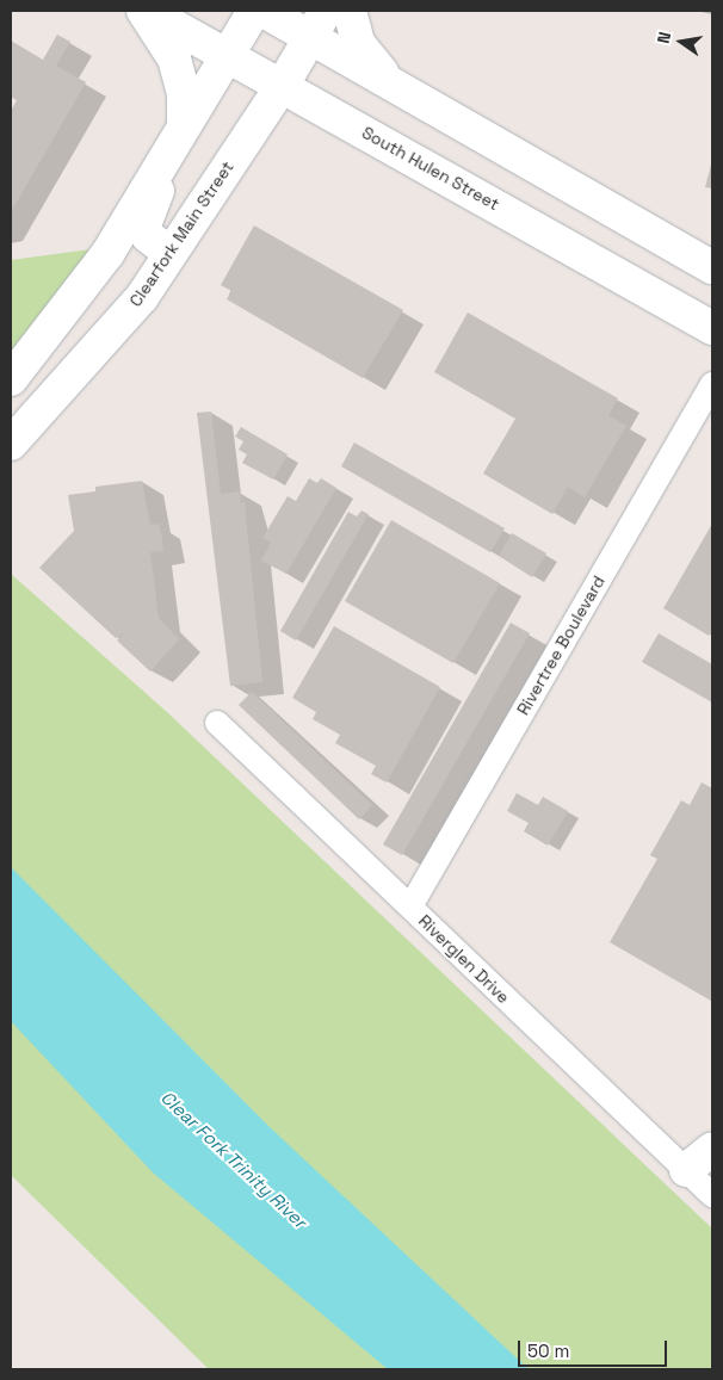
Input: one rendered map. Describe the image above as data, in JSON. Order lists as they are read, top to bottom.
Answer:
{
  "streets": {
    "main road": ["South Hulen Street", "Clearfork Main Street"],
    "street": ["Rivertree Boulevard", "Riverglen Drive"]
  },
  "crossings": [
    ["South Hulen Street", "Clearfork Main Street"],
    ["Rivertree Boulevard", "Riverglen Drive"]
  ],
  "water": ["Clear Fork Trinity River"],
  "scale_bar": "50 m",
  "north": "left"
}
